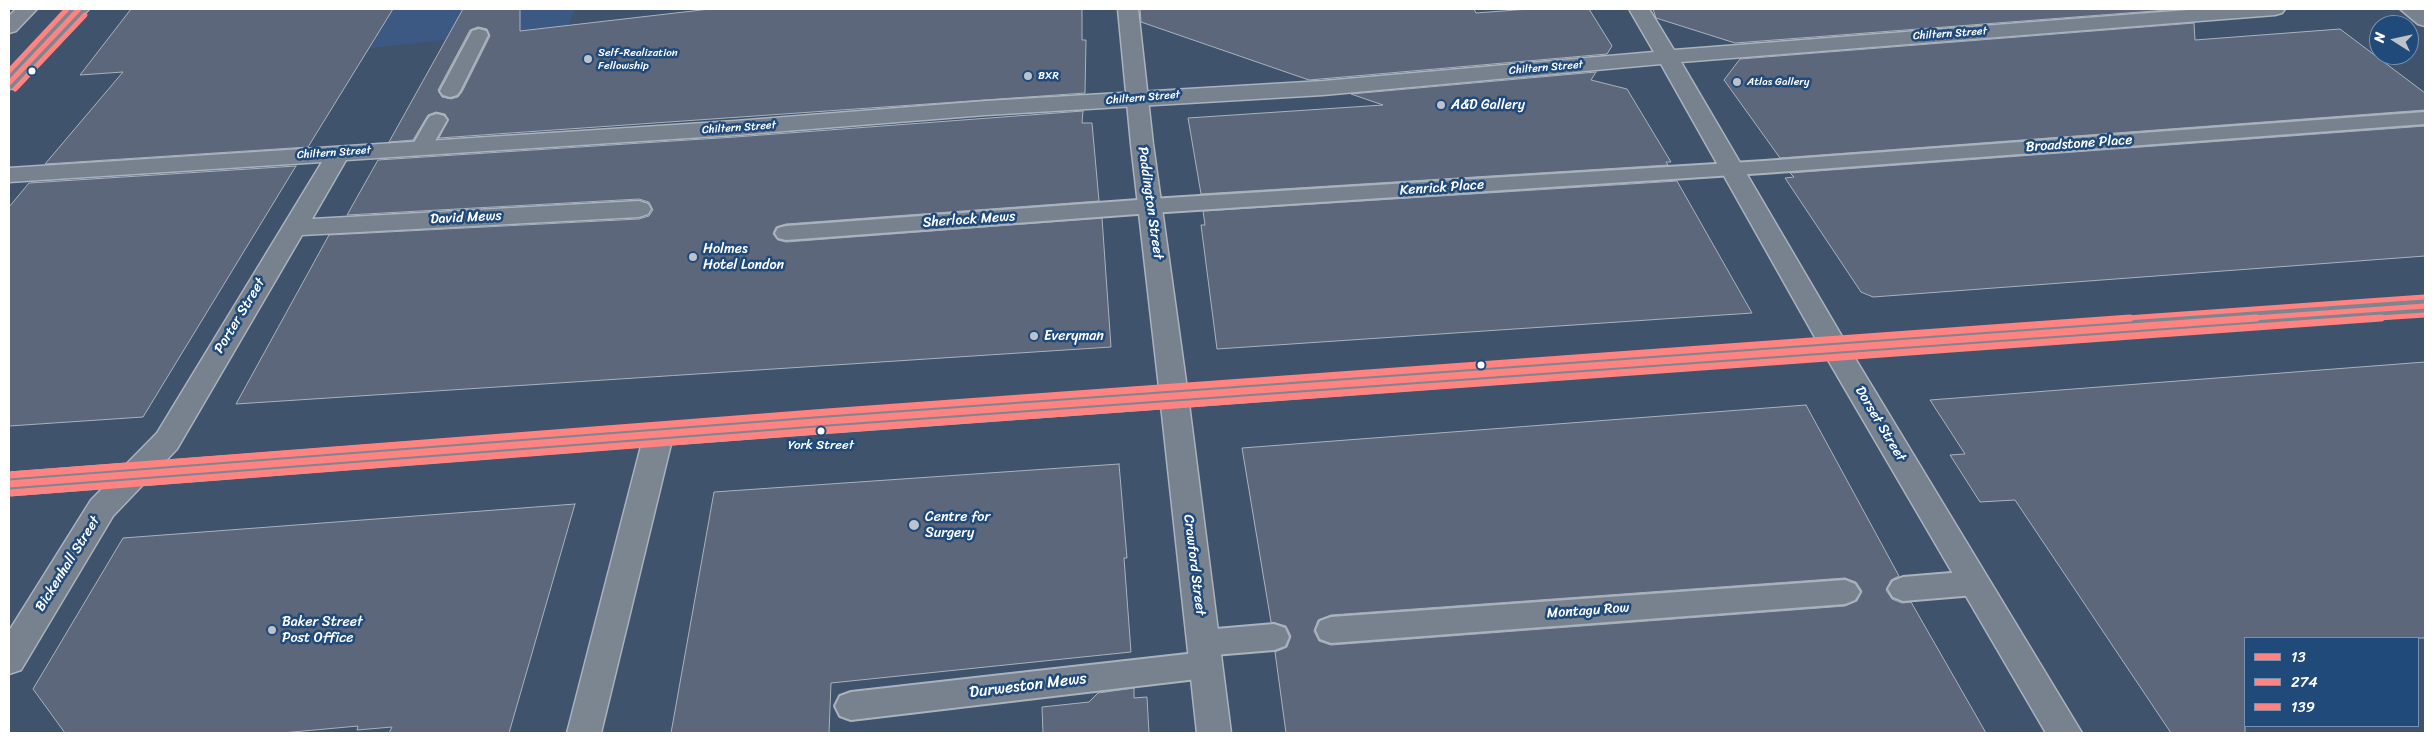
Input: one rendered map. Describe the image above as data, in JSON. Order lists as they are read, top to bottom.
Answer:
{
  "streets": {
    "street": [
      "Chiltern Street",
      "Paddington Street",
      "David Mews",
      "Porter Street",
      "Dorset Street",
      "Bickenhall Street",
      "Crawford Street"
    ],
    "lane": [
      "Broadstone Place",
      "Kenrick Place",
      "Sherlock Mews",
      "Montagu Row",
      "Durweston Mews"
    ]
  },
  "crossings": [
    ["Chiltern Street", "Paddington Street"],
    ["Chiltern Street", "Porter Street"],
    ["Chiltern Street", "Dorset Street"],
    ["Broadstone Place", "Kenrick Place"],
    ["Broadstone Place", "Dorset Street"],
    ["Kenrick Place", "Paddington Street"],
    ["Kenrick Place", "Sherlock Mews"],
    ["Kenrick Place", "Dorset Street"],
    ["Paddington Street", "Sherlock Mews"],
    ["Paddington Street", "Crawford Street"],
    ["David Mews", "Porter Street"],
    ["Porter Street", "Bickenhall Street"],
    ["Crawford Street", "Durweston Mews"]
  ],
  "places": [
    "Self-Realization Fellowship",
    "BXR",
    "Atlas Gallery",
    "A&D Gallery",
    "Holmes Hotel London",
    "Everyman",
    "York Street",
    "Centre for Surgery",
    "Baker Street Post Office"
  ],
  "lines": ["transit line 139", "transit line 13", "transit line 274"],
  "legend": ["13", "274", "139"],
  "north": "left"
}
